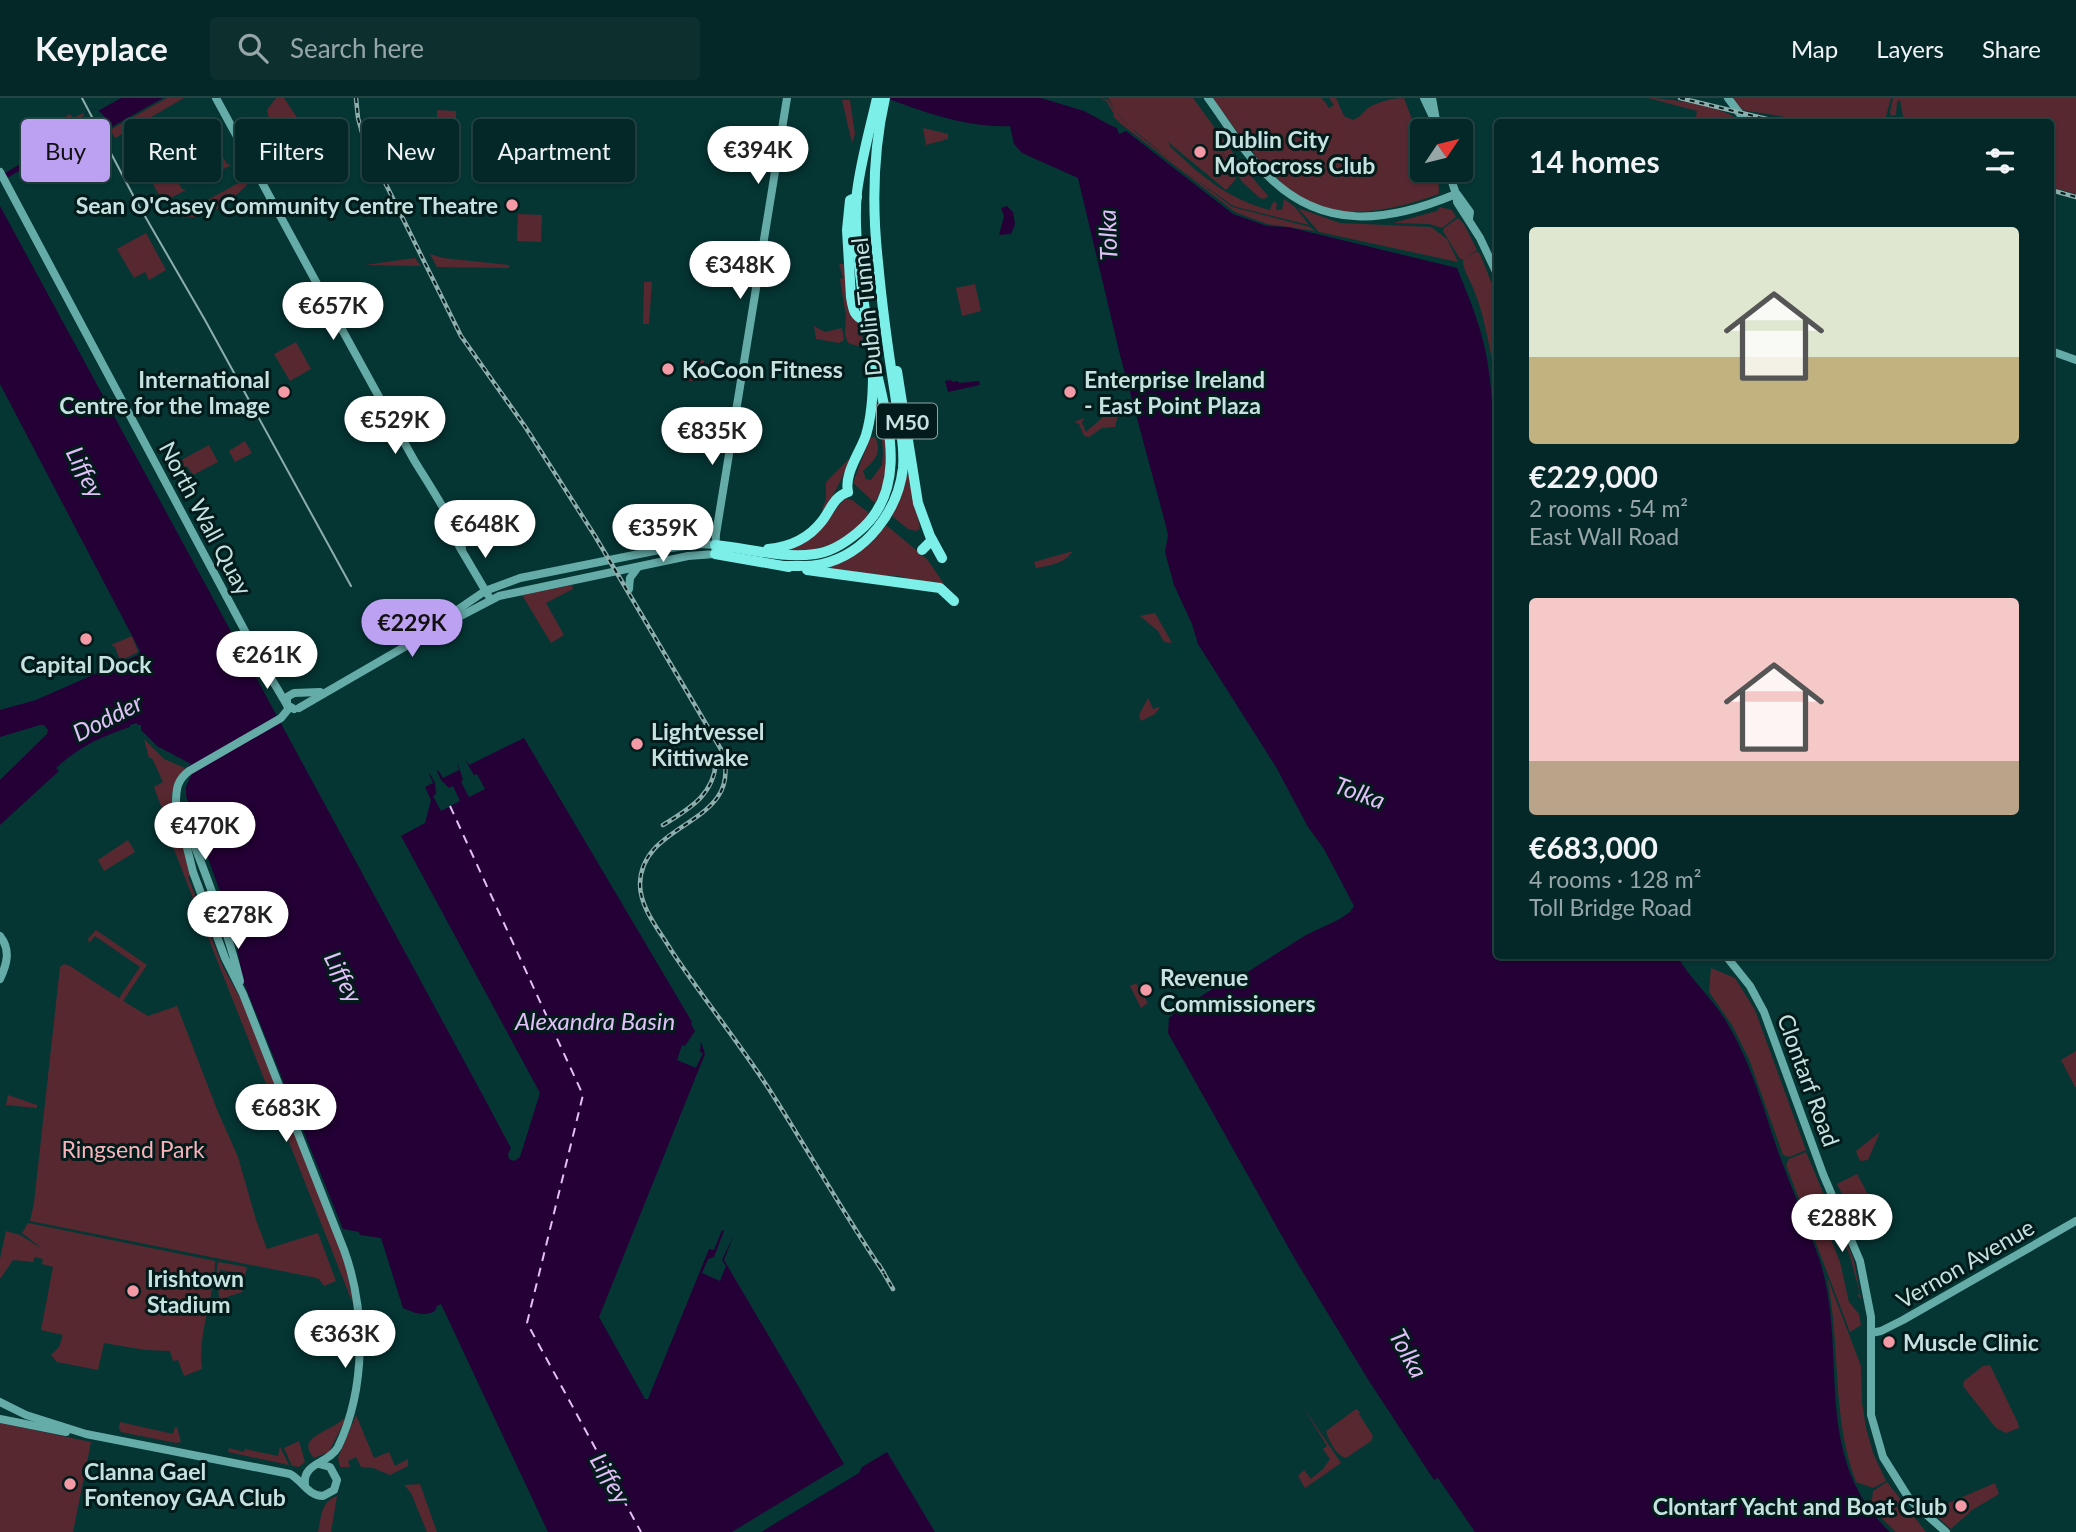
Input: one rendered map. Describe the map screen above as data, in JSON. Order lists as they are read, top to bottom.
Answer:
{
  "streets": {
    "highway": ["Dublin Tunnel", "M50"],
    "main road": ["North Wall Quay", "Clontarf Road", "Vernon Avenue"]
  },
  "crossings": [
    ["Dublin Tunnel", "M50"],
    ["Clontarf Road", "Vernon Avenue"]
  ],
  "water": [
    "Tolka",
    "Liffey",
    "Dodder",
    "Alexandra Basin"
  ],
  "parks": ["Ringsend Park"],
  "places": [
    "Dublin City Motocross Club",
    "Sean O'Casey Community Centre Theatre",
    "KoCoon Fitness",
    "International Centre for the Image",
    "Enterprise Ireland - East Point Plaza",
    "Capital Dock",
    "Lightvessel Kittiwake",
    "Revenue Commissioners",
    "Irishtown Stadium",
    "Muscle Clinic",
    "Clanna Gael Fontenoy GAA Club",
    "Clontarf Yacht and Boat Club"
  ],
  "north": "top right",
  "page": {
    "header": "Keyplace",
    "search": "Search here",
    "nav": ["Map", "Layers", "Share"],
    "chip": [
      "Buy",
      "Rent",
      "Filters",
      "New",
      "Apartment"
    ],
    "heading": "14 homes",
    "price": [
      "€394K",
      "€348K",
      "€657K",
      "€529K",
      "€835K",
      "€648K",
      "€359K",
      "€229K",
      "€261K",
      "€470K",
      "€278K",
      "€683K",
      "€288K",
      "€363K"
    ],
    "list": [
      {
        "name": "€229,000",
        "note": "2 rooms · 54 m² · East Wall Road"
      },
      {
        "name": "€683,000",
        "note": "4 rooms · 128 m² · Toll Bridge Road"
      }
    ]
  }
}
